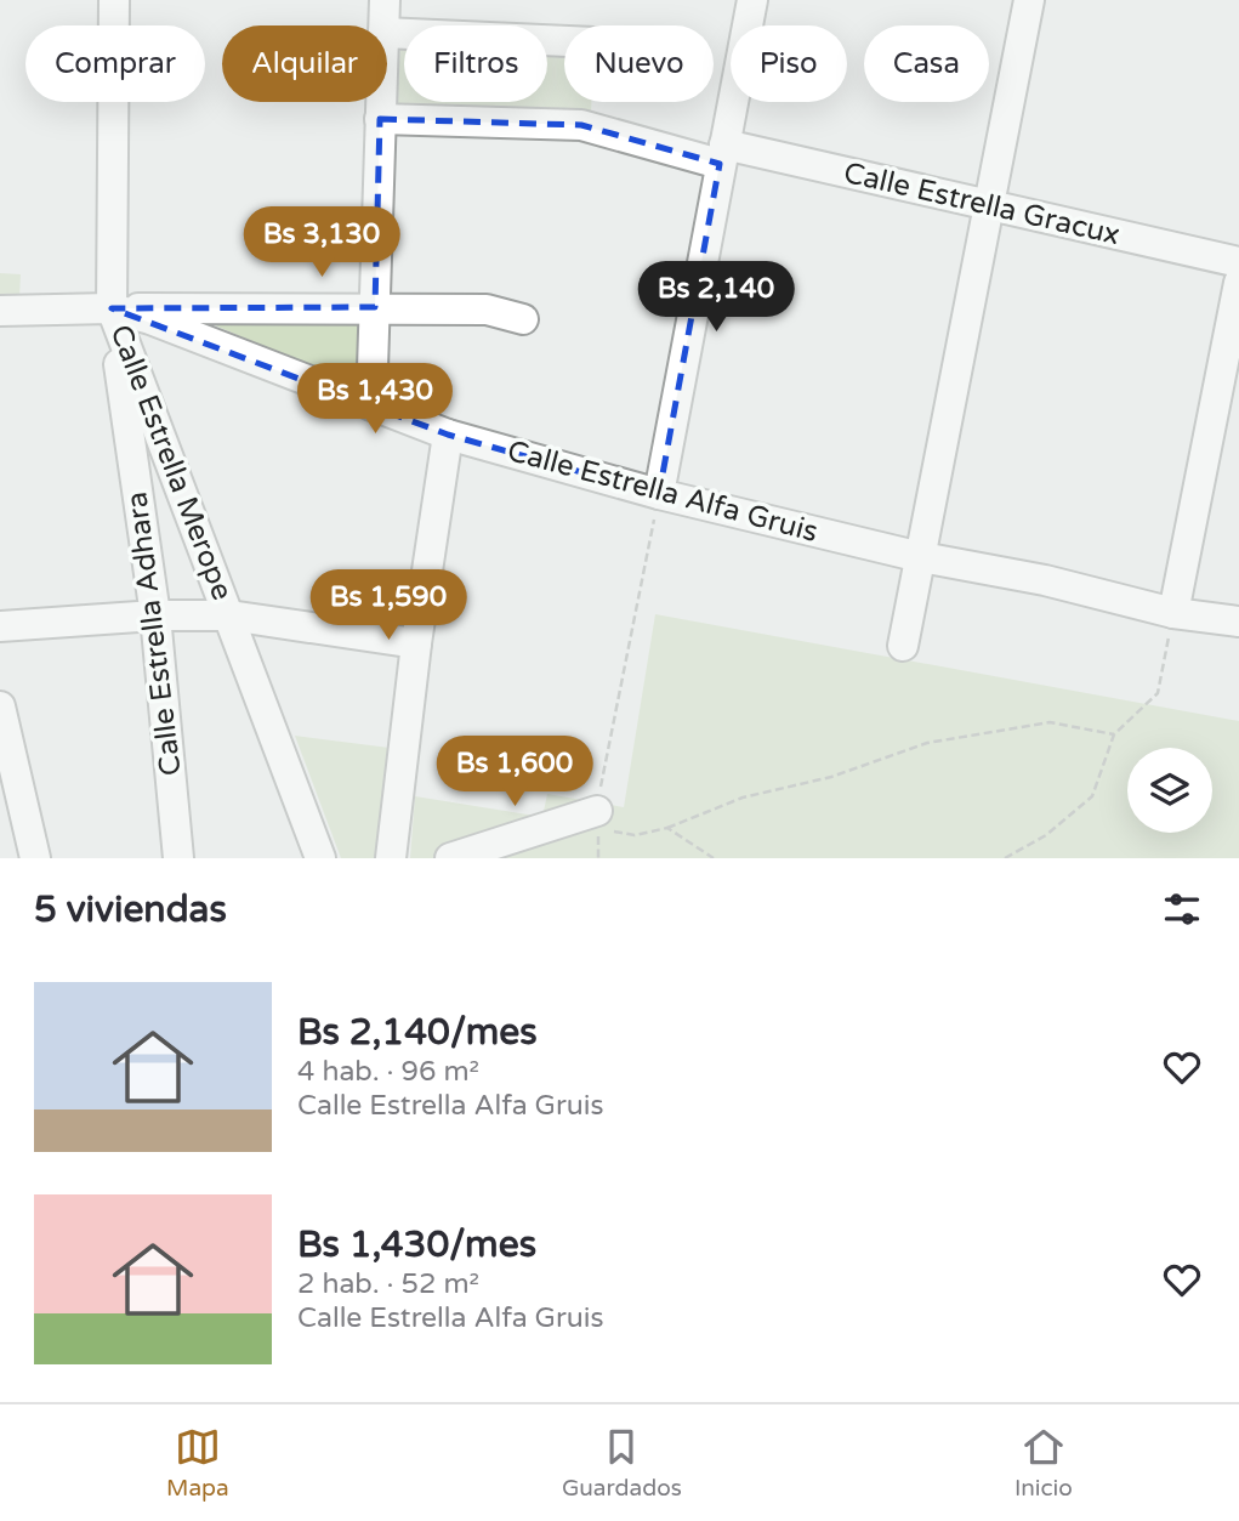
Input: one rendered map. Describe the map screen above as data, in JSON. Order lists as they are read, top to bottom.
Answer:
{
  "streets": {
    "street": [
      "Calle Estrella Gracux",
      "Calle Estrella Merope",
      "Calle Estrella Alfa Gruis",
      "Calle Estrella Adhara"
    ]
  },
  "crossings": [
    ["Calle Estrella Merope", "Calle Estrella Alfa Gruis"],
    ["Calle Estrella Merope", "Calle Estrella Adhara"],
    ["Calle Estrella Alfa Gruis", "Calle Estrella Adhara"]
  ],
  "page": {
    "chip": [
      "Comprar",
      "Alquilar",
      "Filtros",
      "Nuevo",
      "Piso",
      "Casa"
    ],
    "price": [
      "Bs 3,130",
      "Bs 2,140",
      "Bs 1,430",
      "Bs 1,590",
      "Bs 1,600"
    ],
    "heading": "5 viviendas",
    "list": [
      {
        "name": "Bs 2,140/mes",
        "note": "4 hab. · 96 m² · Calle Estrella Alfa Gruis"
      },
      {
        "name": "Bs 1,430/mes",
        "note": "2 hab. · 52 m² · Calle Estrella Alfa Gruis"
      }
    ],
    "tabs": ["Mapa", "Guardados", "Inicio"]
  }
}
